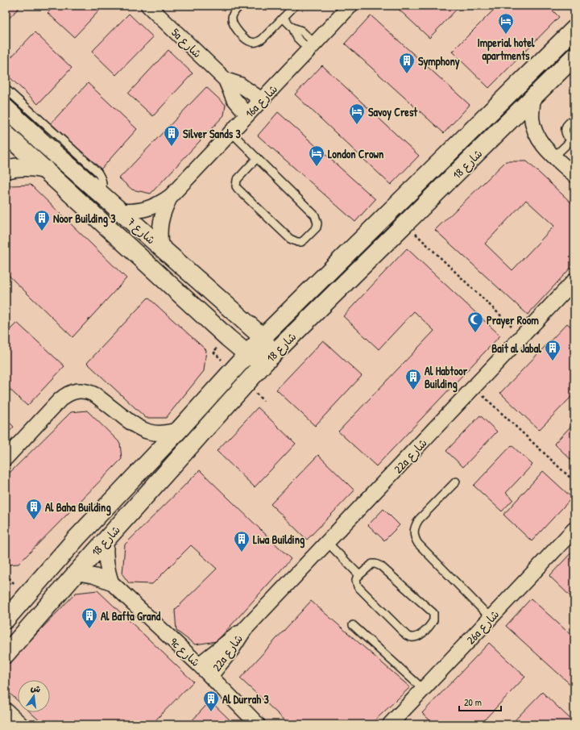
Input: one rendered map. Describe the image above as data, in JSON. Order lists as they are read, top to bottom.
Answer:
{
  "streets": {
    "street": [
      "5a شارع",
      "16a شارع",
      "شارع 18",
      "شارع 7",
      "22a شارع",
      "26a شارع",
      "9c شارع"
    ]
  },
  "crossings": [
    ["5a شارع", "16a شارع"],
    ["16a شارع", "شارع 7"],
    ["شارع 18", "شارع 7"],
    ["شارع 18", "9c شارع"],
    ["22a شارع", "9c شارع"]
  ],
  "places": {
    "hotel": ["Imperial hotel apartments", "Savoy Crest", "London Crown"],
    "building": [
      "Symphony",
      "Silver Sands 3",
      "Noor Building 3",
      "Bait al Jabal",
      "Al Habtoor Building",
      "Al Baha Building",
      "Liwa Building",
      "Al Bafta Grand",
      "Al Durrah 3"
    ],
    "mosque": ["Prayer Room"]
  },
  "scale_bar": "20 m",
  "north": "top"
}
